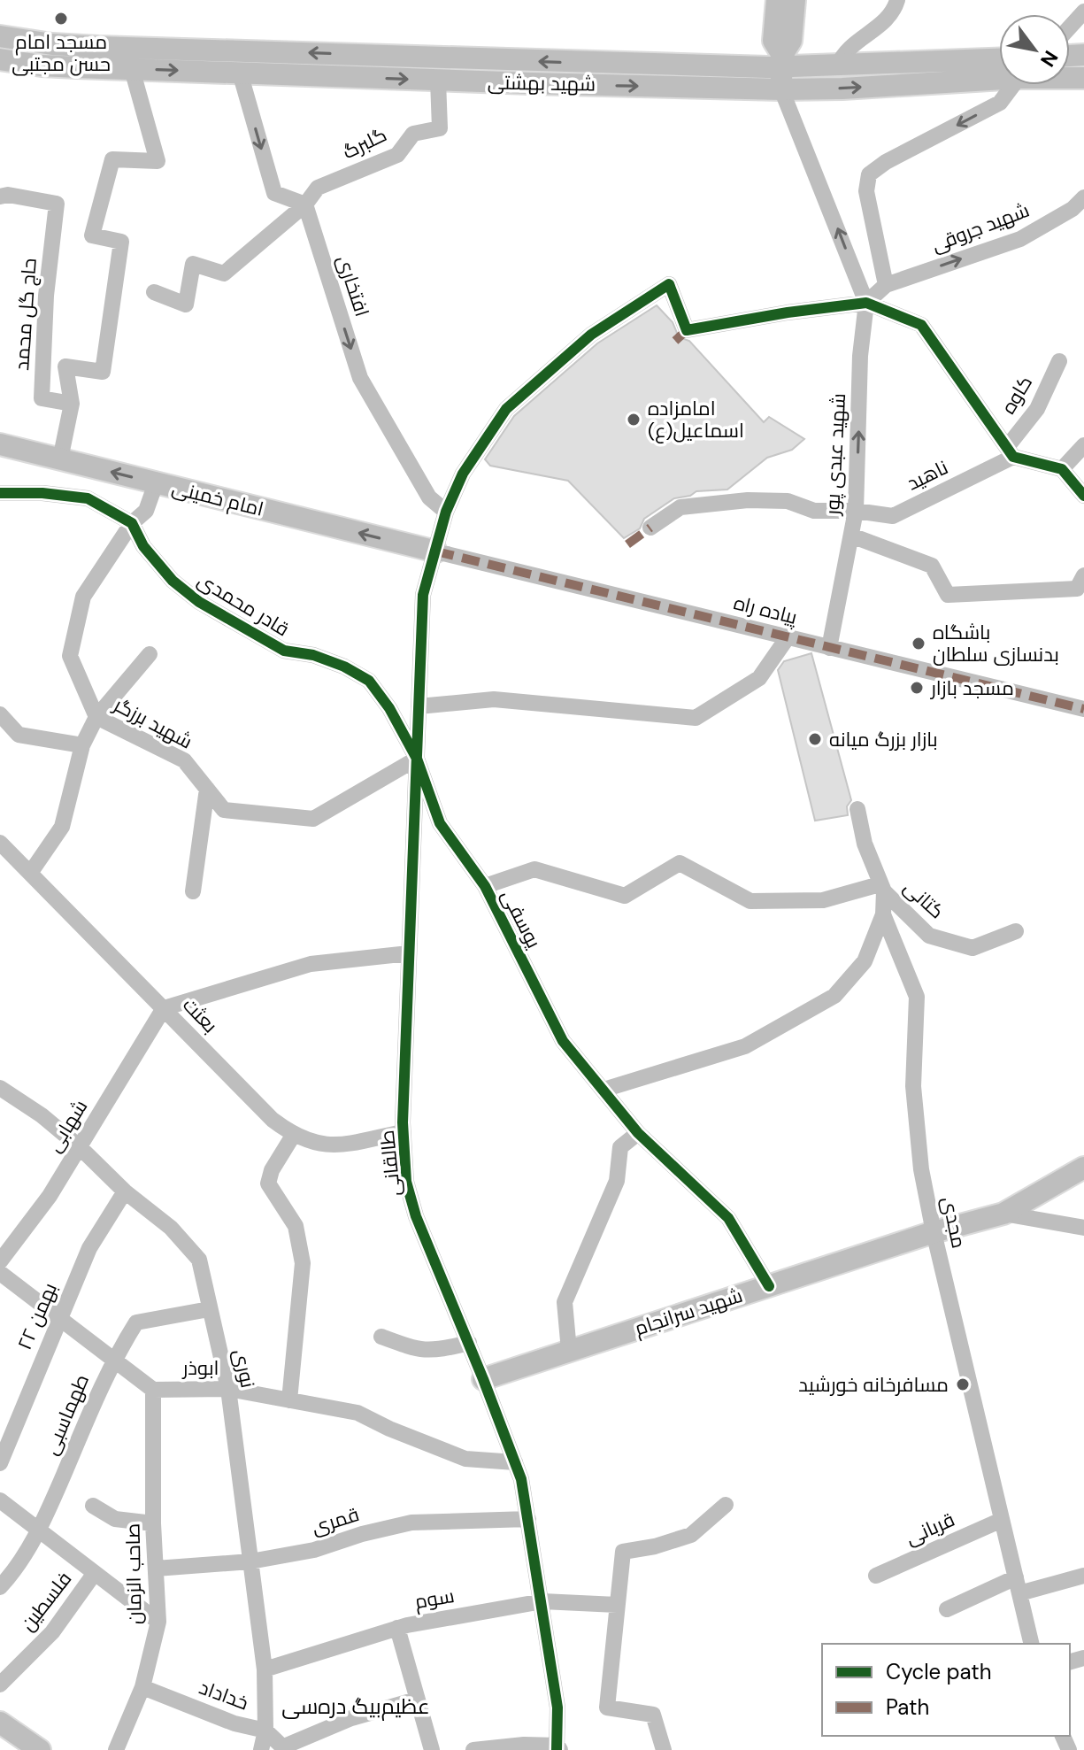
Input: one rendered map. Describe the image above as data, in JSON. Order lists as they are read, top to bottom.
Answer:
{
  "streets": {
    "main road": ["شهید بهشتی", "امام خمینی", "شهید سرانجام"],
    "street": [
      "گلبرگ",
      "شهید جروقی",
      "افتخاری",
      "حاج گل محمد",
      "کاوه",
      "شهید عبدی پور",
      "ناهید",
      "قادر محمدی",
      "پیاده راه",
      "شهید برزگر",
      "کتانی",
      "یوسفی",
      "بعثت",
      "شهابی",
      "طالقانی",
      "مجدی",
      "۲۲ بهمن",
      "ابوذر",
      "نوری",
      "طهماسبی",
      "قمری",
      "قربانی",
      "صاحب الزمان",
      "سوم",
      "فلسطین",
      "خداداد"
    ]
  },
  "crossings": [
    ["شهید بهشتی", "گلبرگ"],
    ["گلبرگ", "افتخاری"],
    ["افتخاری", "طالقانی"],
    ["کاوه", "ناهید"],
    ["شهید عبدی پور", "ناهید"],
    ["شهید عبدی پور", "پیاده راه"],
    ["شهید عبدی پور", "طالقانی"],
    ["امام خمینی", "پیاده راه"],
    ["امام خمینی", "شهید برزگر"],
    ["امام خمینی", "طالقانی"],
    ["قادر محمدی", "شهید برزگر"],
    ["قادر محمدی", "یوسفی"],
    ["قادر محمدی", "طالقانی"],
    ["پیاده راه", "طالقانی"],
    ["شهید برزگر", "یوسفی"],
    ["شهید برزگر", "طالقانی"],
    ["کتانی", "مجدی"],
    ["یوسفی", "طالقانی"],
    ["یوسفی", "شهید سرانجام"],
    ["بعثت", "شهابی"],
    ["بعثت", "طالقانی"],
    ["شهابی", "نوری"],
    ["طالقانی", "شهید سرانجام"],
    ["طالقانی", "ابوذر"],
    ["طالقانی", "قمری"],
    ["طالقانی", "سوم"],
    ["مجدی", "شهید سرانجام"],
    ["مجدی", "قربانی"],
    ["۲۲ بهمن", "نوری"],
    ["ابوذر", "نوری"],
    ["ابوذر", "صاحب الزمان"],
    ["نوری", "طهماسبی"],
    ["نوری", "قمری"],
    ["نوری", "سوم"],
    ["نوری", "خداداد"],
    ["قمری", "صاحب الزمان"],
    ["صاحب الزمان", "خداداد"]
  ],
  "one_way": [
    "شهید جروقی",
    "افتخاری",
    "شهید عبدی پور",
    "امام خمینی"
  ],
  "districts": ["عظیم‌بیگ دره‌سی"],
  "places": [
    "مسجد امام حسن مجتبی",
    "امامزاده اسماعیل(ع)",
    "باشگاه بدنسازی سلطان",
    "مسجد بازار",
    "بازار بزرگ میانه",
    "مسافرخانه خورشید"
  ],
  "legend": ["Cycle path", "Path"],
  "north": "bottom right"
}
